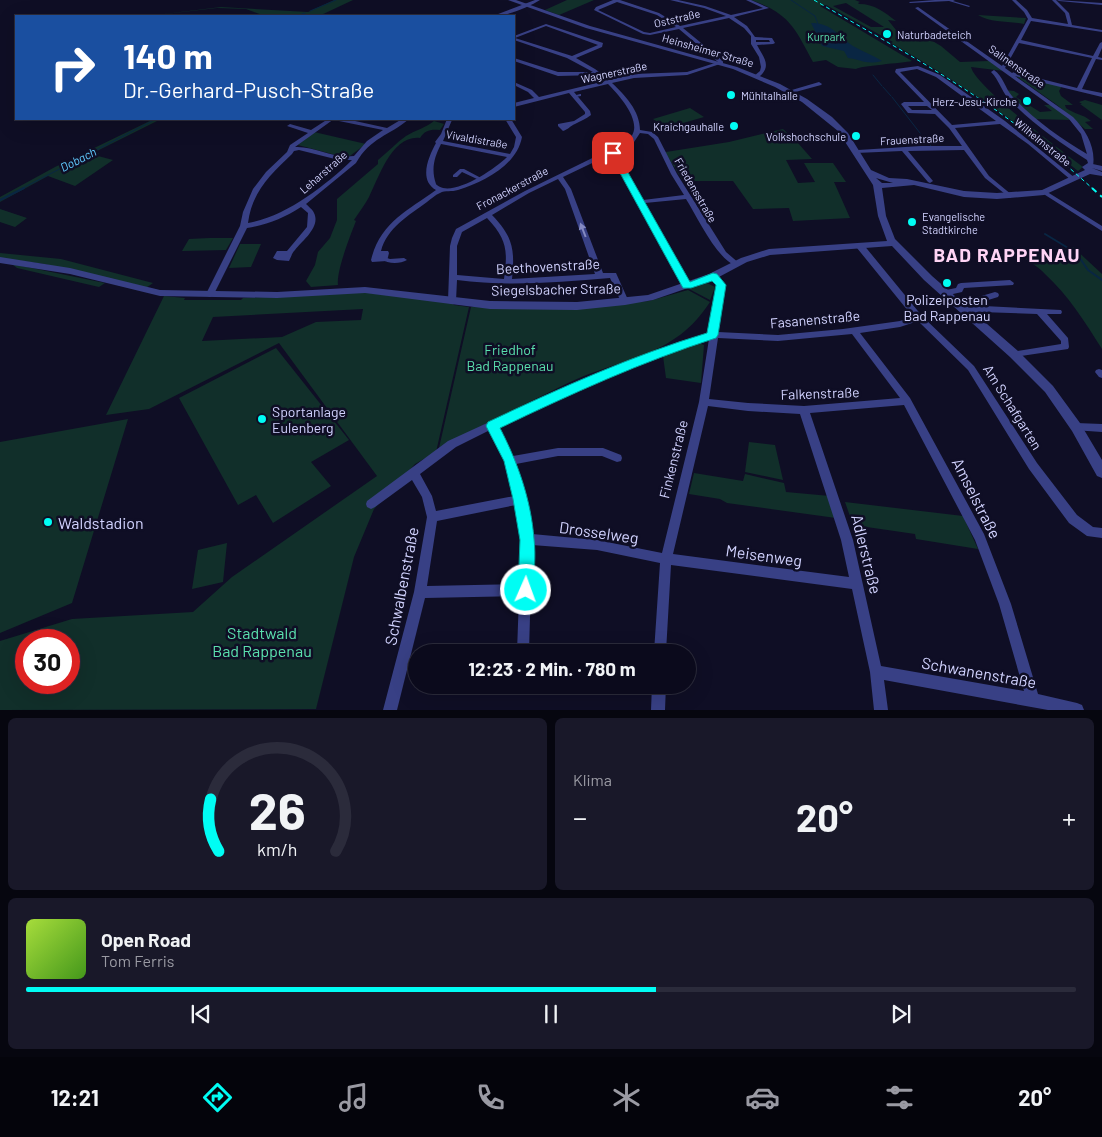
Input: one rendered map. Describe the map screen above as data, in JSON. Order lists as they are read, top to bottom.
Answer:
{
  "streets": {
    "street": [
      "Oststraße",
      "Heinsheimer Straße",
      "Salinenstraße",
      "Wagnerstraße",
      "Vivaldistraße",
      "Frauenstraße",
      "Wilhelmstraße",
      "Leharstraße",
      "Fronackerstraße",
      "Friedensstraße",
      "Beethovenstraße",
      "Siegelsbacher Straße",
      "Fasanenstraße",
      "Falkenstraße",
      "Am Schafgarten",
      "Finkenstraße",
      "Amselstraße",
      "Drosselweg",
      "Adlerstraße",
      "Meisenweg",
      "Schwalbenstraße",
      "Schwanenstraße"
    ]
  },
  "crossings": [
    ["Heinsheimer Straße", "Wagnerstraße"],
    ["Heinsheimer Straße", "Frauenstraße"],
    ["Heinsheimer Straße", "Siegelsbacher Straße"],
    ["Fronackerstraße", "Friedensstraße"],
    ["Fronackerstraße", "Beethovenstraße"],
    ["Fronackerstraße", "Siegelsbacher Straße"],
    ["Friedensstraße", "Siegelsbacher Straße"],
    ["Beethovenstraße", "Siegelsbacher Straße"],
    ["Siegelsbacher Straße", "Am Schafgarten"],
    ["Siegelsbacher Straße", "Finkenstraße"],
    ["Fasanenstraße", "Am Schafgarten"],
    ["Fasanenstraße", "Finkenstraße"],
    ["Fasanenstraße", "Amselstraße"],
    ["Falkenstraße", "Finkenstraße"],
    ["Falkenstraße", "Amselstraße"],
    ["Falkenstraße", "Adlerstraße"],
    ["Finkenstraße", "Drosselweg"],
    ["Finkenstraße", "Meisenweg"],
    ["Amselstraße", "Schwanenstraße"],
    ["Drosselweg", "Meisenweg"],
    ["Adlerstraße", "Meisenweg"],
    ["Adlerstraße", "Schwanenstraße"]
  ],
  "districts": ["BAD RAPPENAU"],
  "water": ["Dobach"],
  "parks": ["Kurpark", "Friedhof Bad Rappenau", "Stadtwald Bad Rappenau"],
  "places": [
    "Naturbadeteich",
    "Mühltalhalle",
    "Herz-Jesu-Kirche",
    "Kraichgauhalle",
    "Volkshochschule",
    "Evangelische Stadtkirche",
    "Polizeiposten Bad Rappenau",
    "Sportanlage Eulenberg",
    "Waldstadion"
  ],
  "page": {
    "turn": ["140 m", "Dr.-Gerhard-Pusch-Straße"],
    "limit": "30",
    "trip": "12:23 · 2 Min. · 780 m",
    "tile": "Klima",
    "heat": ["−", "20°", "+"],
    "song": ["Open Road", "Tom Ferris"],
    "tabs": ["12:21", "20°"],
    "gauge": ["26", "km/h"]
  }
}
